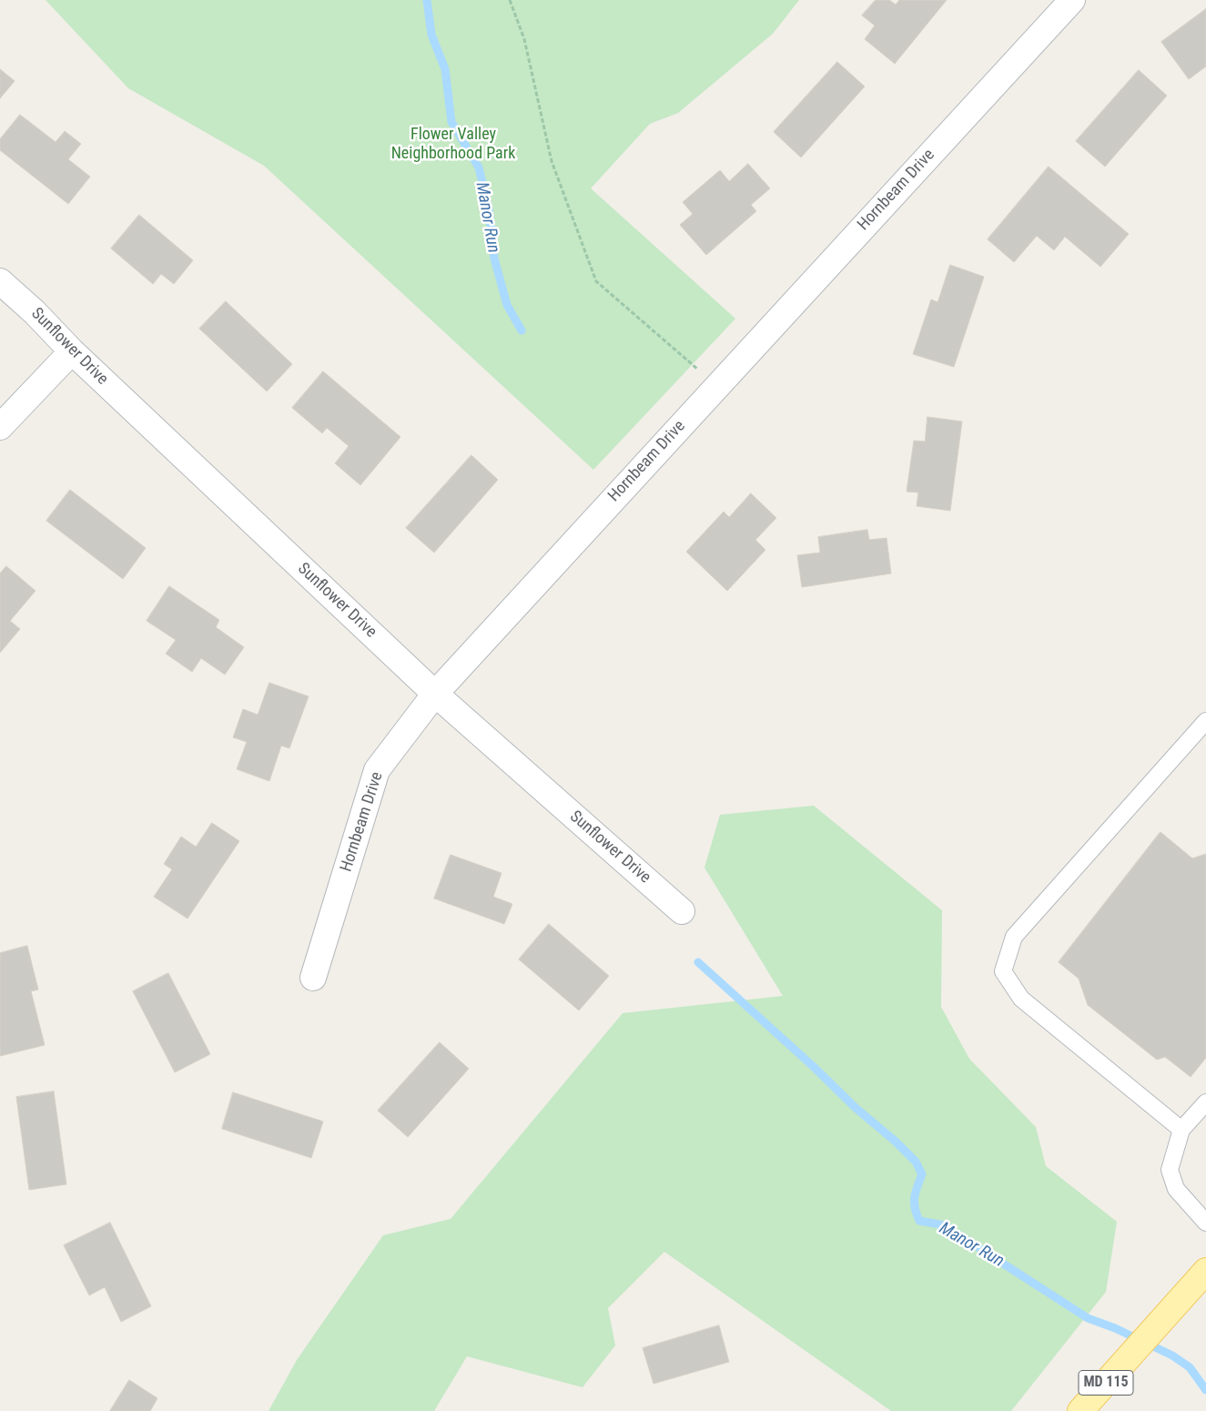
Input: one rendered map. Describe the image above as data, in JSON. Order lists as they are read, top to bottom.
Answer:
{
  "streets": {
    "main road": ["MD 115"],
    "street": ["Hornbeam Drive", "Sunflower Drive"]
  },
  "crossings": [
    ["Hornbeam Drive", "Sunflower Drive"]
  ],
  "water": ["Manor Run"],
  "parks": ["Flower Valley Neighborhood Park"]
}
